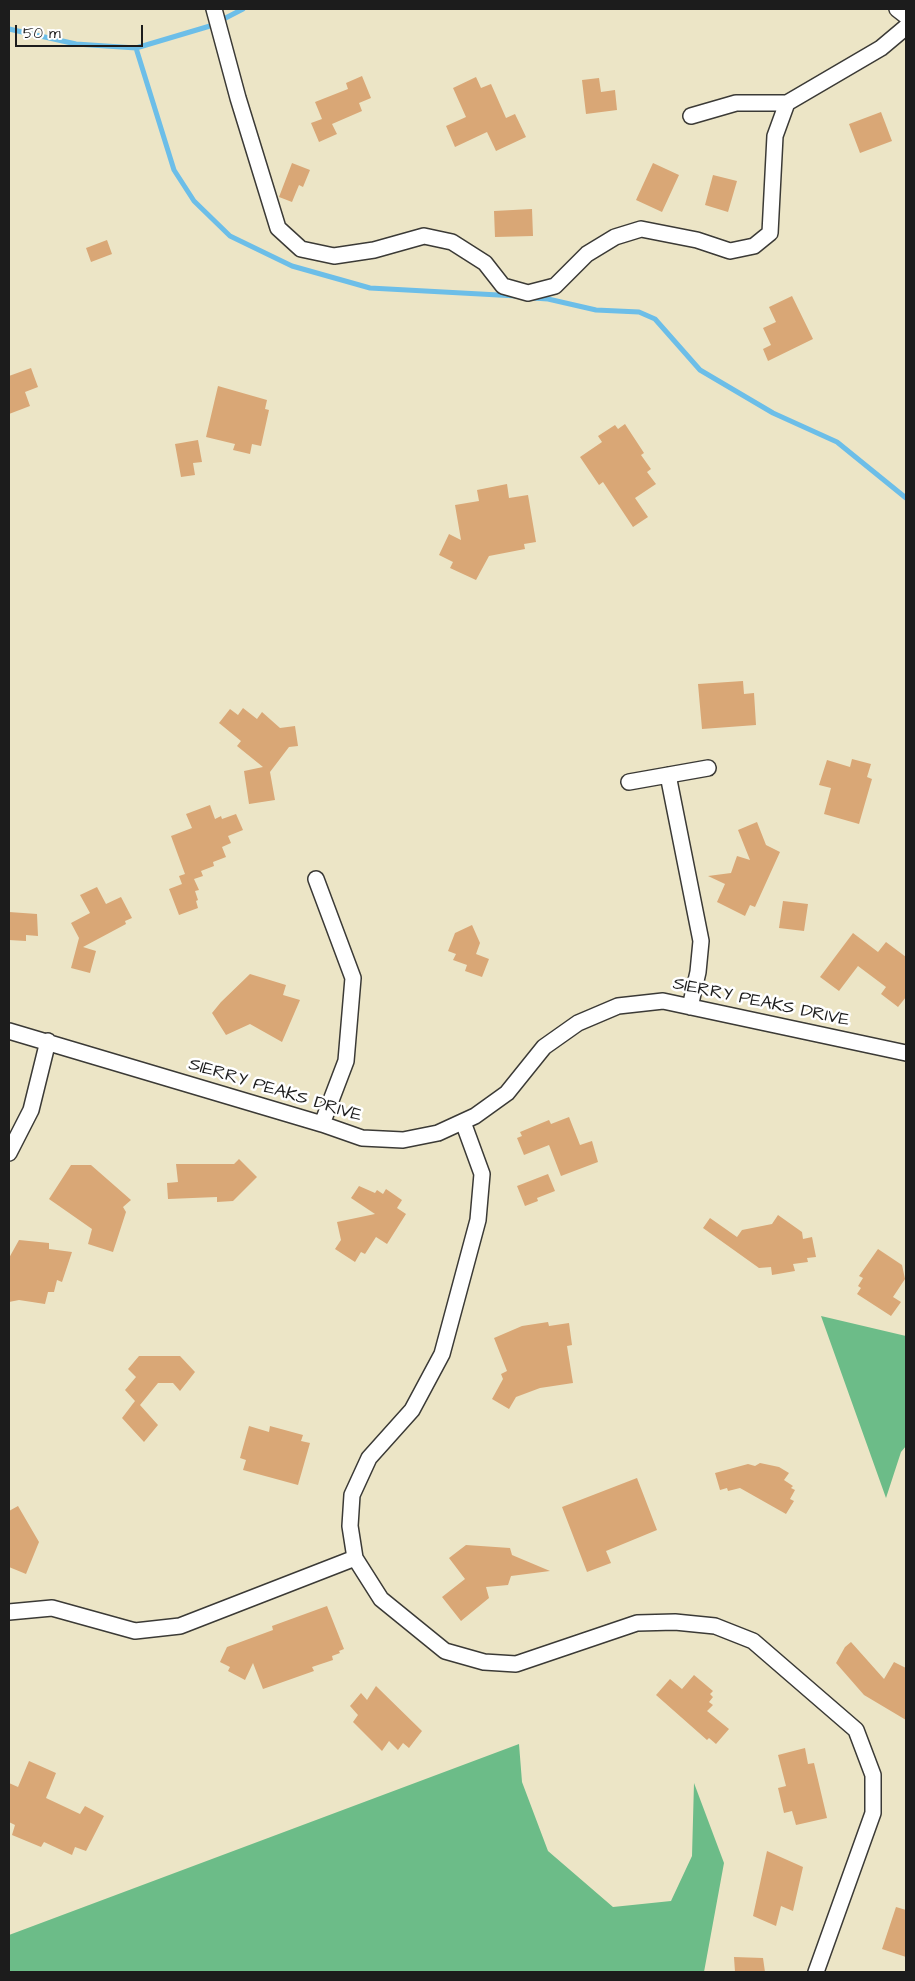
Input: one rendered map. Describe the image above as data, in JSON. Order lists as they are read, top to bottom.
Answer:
{
  "streets": {
    "street": ["SIERRY PEAKS DRIVE"]
  },
  "scale_bar": "50 m"
}
